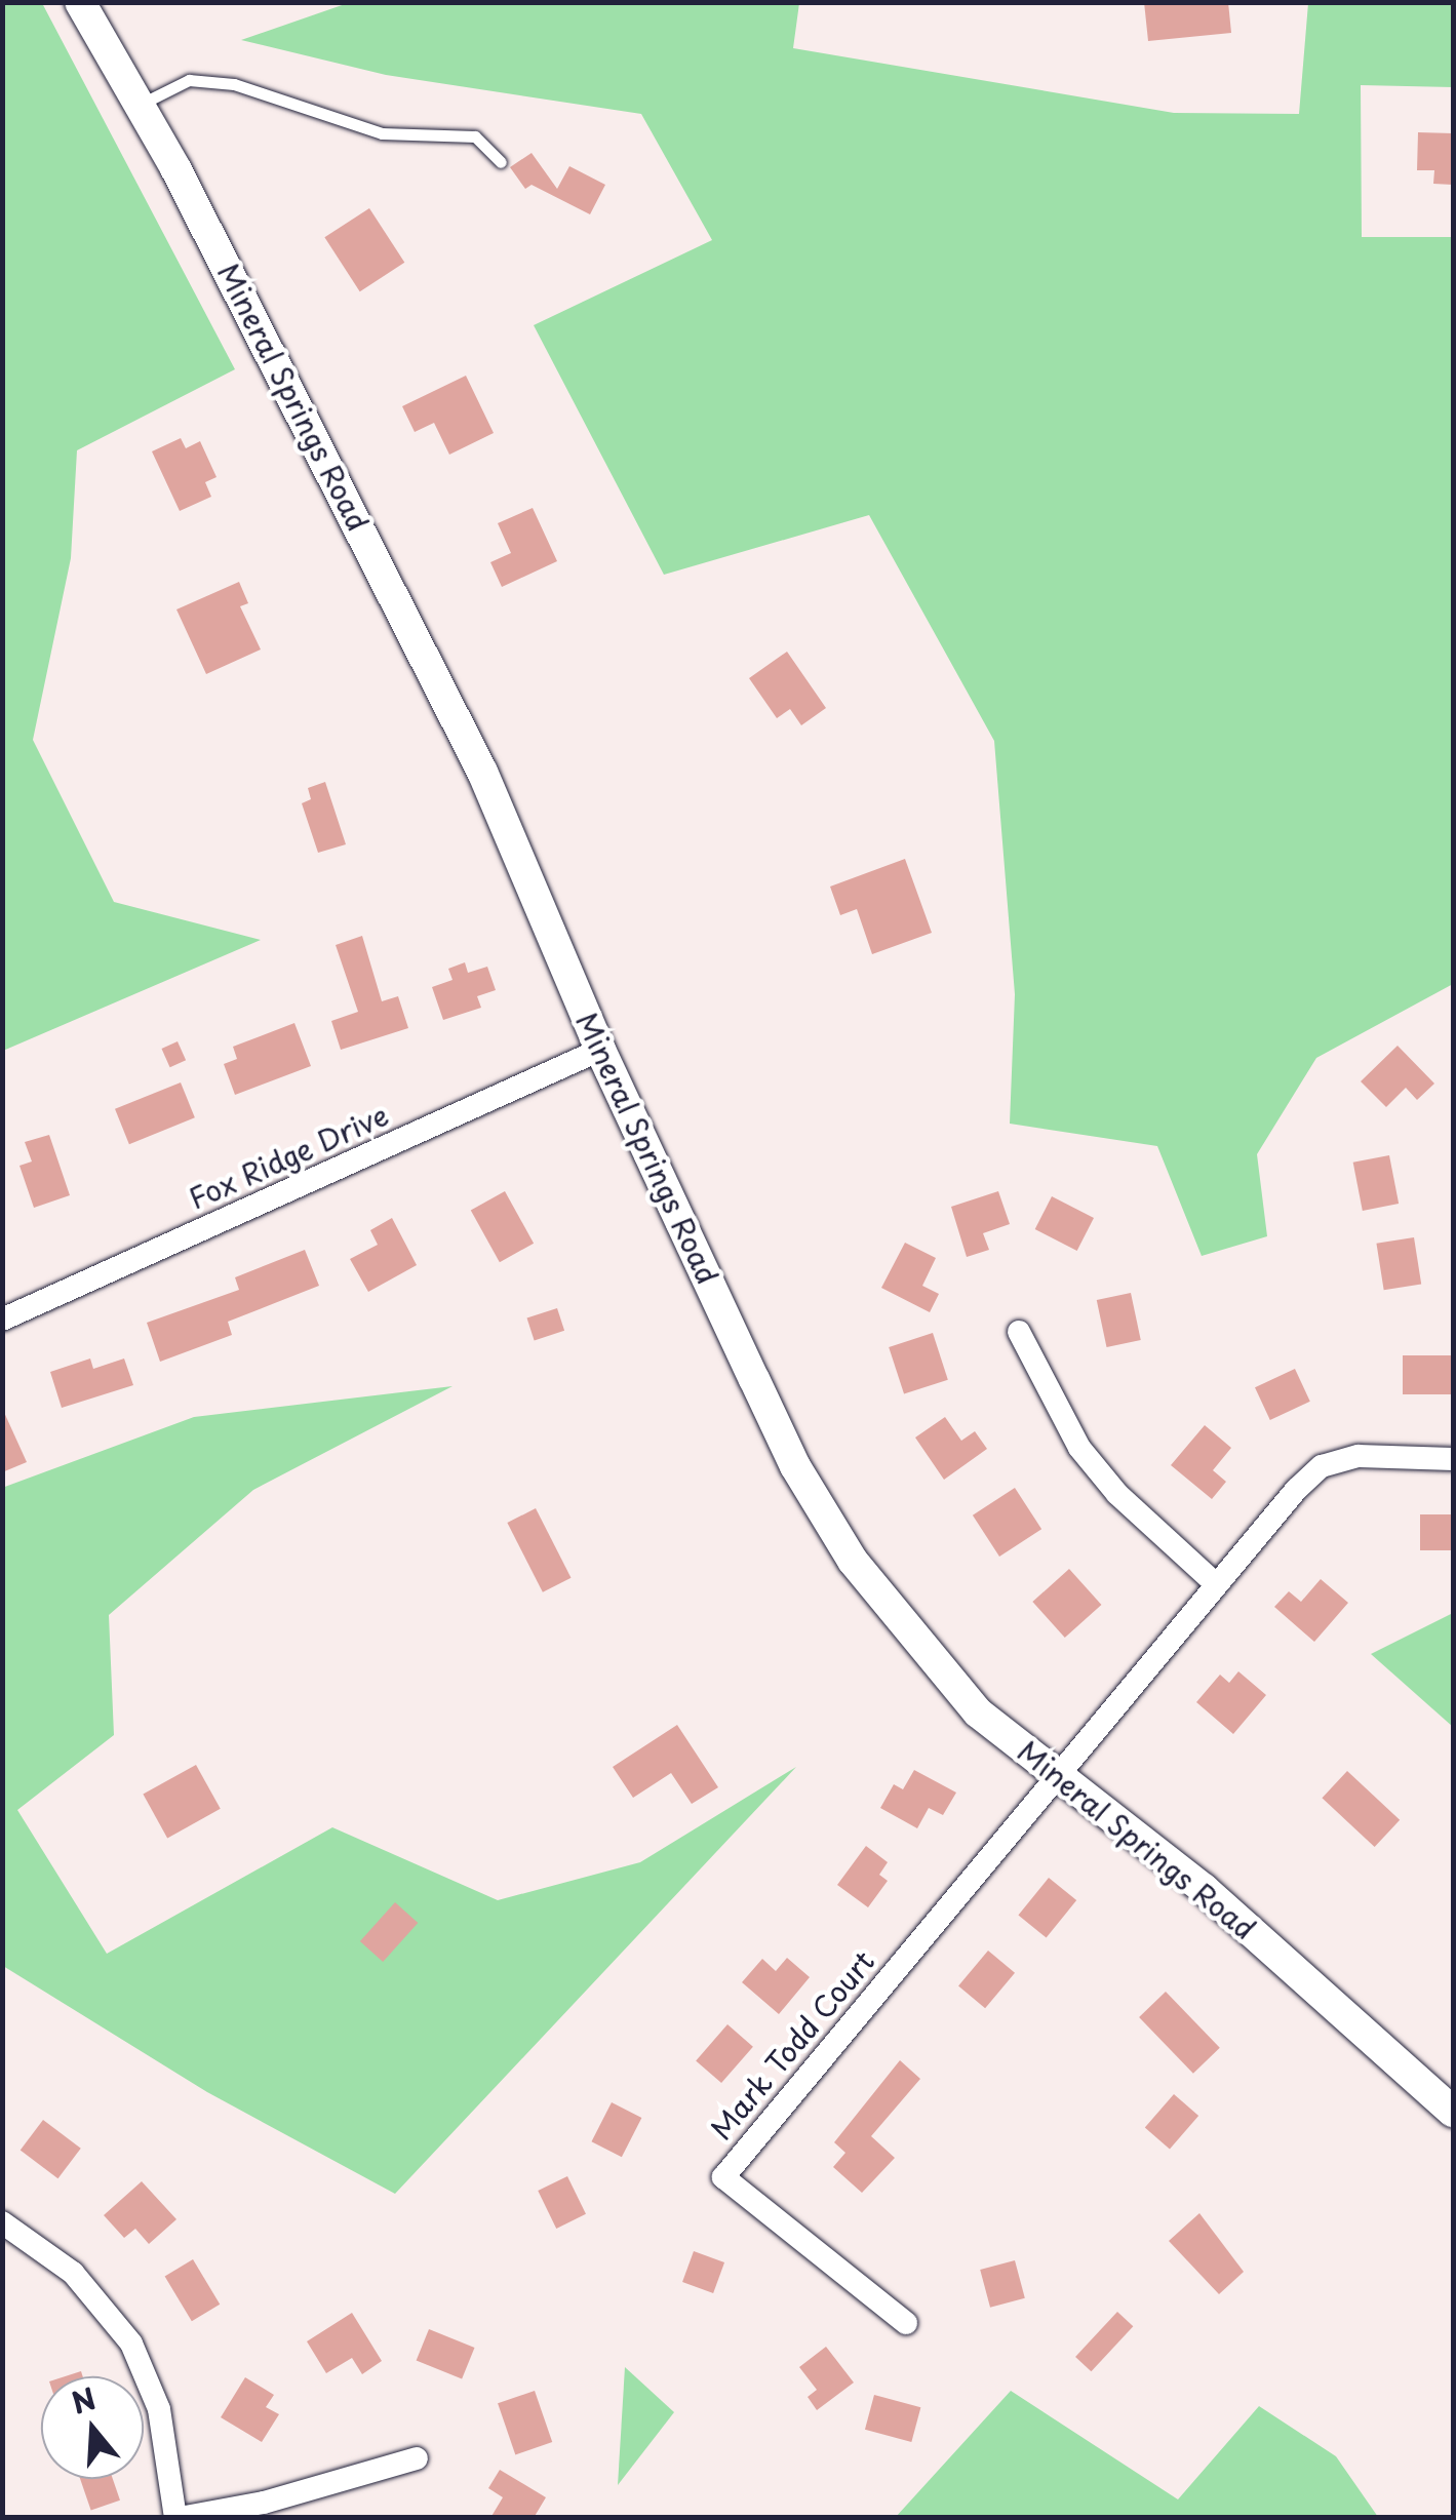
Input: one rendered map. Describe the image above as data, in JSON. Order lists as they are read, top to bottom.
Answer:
{
  "streets": {
    "street": ["Mineral Springs Road", "Fox Ridge Drive", "Mark Todd Court"]
  },
  "crossings": [
    ["Mineral Springs Road", "Fox Ridge Drive"],
    ["Mineral Springs Road", "Mark Todd Court"]
  ],
  "north": "top"
}
